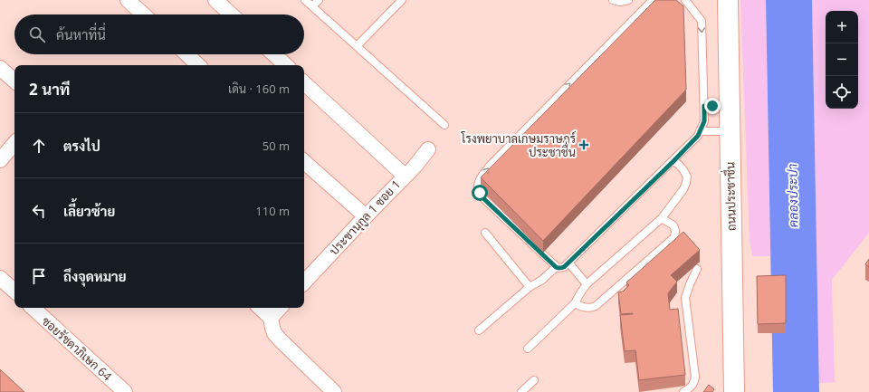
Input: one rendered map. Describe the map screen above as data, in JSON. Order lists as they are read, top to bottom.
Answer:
{
  "streets": {
    "main road": ["ถนนประชาชื่น"],
    "street": ["ประชานุกูล 1 ซอย 1", "ซอยรัชดาภิเษก 64"]
  },
  "water": ["คลองประปา"],
  "places": {
    "health": ["โรงพยาบาลเกษมราษฎร์ ประชาชื่น"]
  },
  "page": {
    "map_buttons": ["+", "−"],
    "search": "ค้นหาที่นี่",
    "heading": ["2 นาที", "เดิน · 160 m"],
    "list": [
      ["ตรงไป", "50 m"],
      ["เลี้ยวซ้าย", "110 m"],
      "ถึงจุดหมาย"
    ]
  }
}
